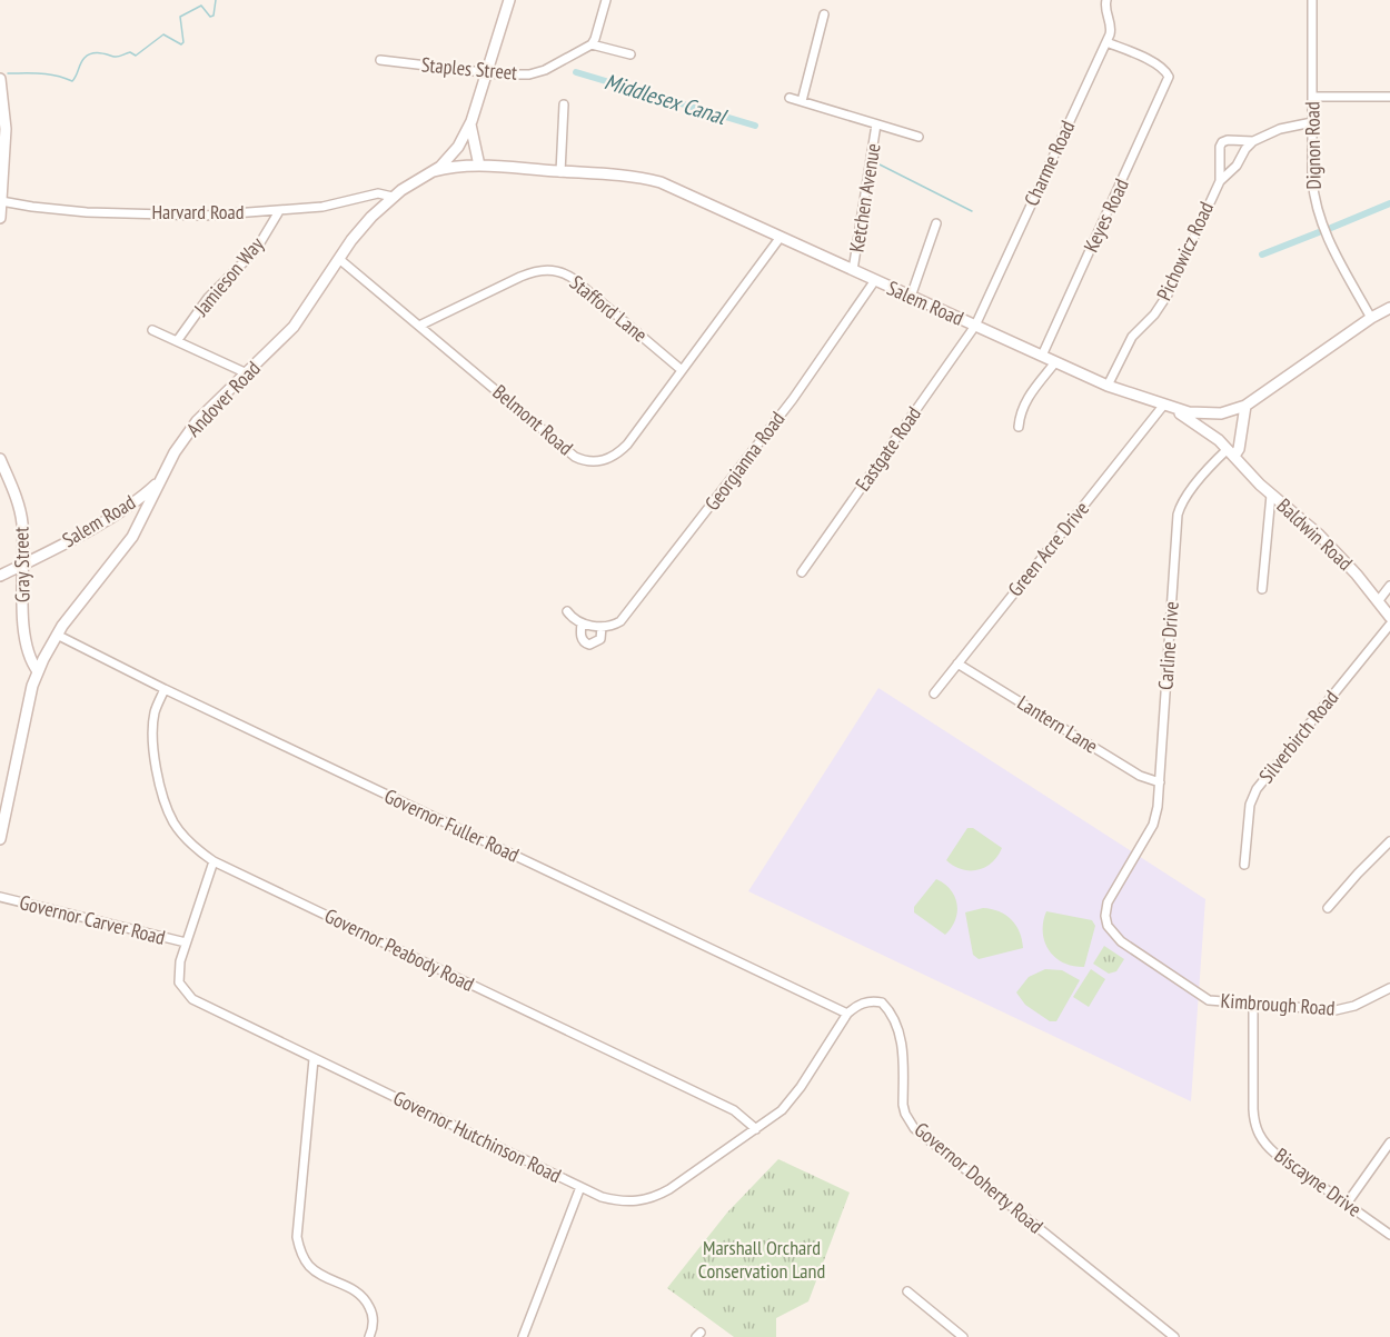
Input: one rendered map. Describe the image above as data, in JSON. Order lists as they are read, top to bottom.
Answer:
{
  "streets": {
    "main road": [
      "Salem Road",
      "Andover Road",
      "Baldwin Road",
      "Gray Street"
    ],
    "street": [
      "Staples Street",
      "Dignon Road",
      "Charme Road",
      "Ketchen Avenue",
      "Harvard Road",
      "Keyes Road",
      "Pichowicz Road",
      "Jamieson Way",
      "Stafford Lane",
      "Belmont Road",
      "Eastgate Road",
      "Georgianna Road",
      "Green Acre Drive",
      "Carline Drive",
      "Lantern Lane",
      "Silverbirch Road",
      "Governor Fuller Road",
      "Governor Carver Road",
      "Governor Peabody Road",
      "Kimbrough Road",
      "Governor Hutchinson Road",
      "Governor Doherty Road",
      "Biscayne Drive"
    ]
  },
  "crossings": [
    ["Staples Street", "Andover Road"],
    ["Dignon Road", "Pichowicz Road"],
    ["Dignon Road", "Salem Road"],
    ["Charme Road", "Keyes Road"],
    ["Charme Road", "Salem Road"],
    ["Charme Road", "Eastgate Road"],
    ["Ketchen Avenue", "Salem Road"],
    ["Harvard Road", "Jamieson Way"],
    ["Harvard Road", "Andover Road"],
    ["Keyes Road", "Salem Road"],
    ["Pichowicz Road", "Salem Road"],
    ["Salem Road", "Andover Road"],
    ["Salem Road", "Belmont Road"],
    ["Salem Road", "Eastgate Road"],
    ["Salem Road", "Georgianna Road"],
    ["Salem Road", "Baldwin Road"],
    ["Salem Road", "Green Acre Drive"],
    ["Salem Road", "Gray Street"],
    ["Stafford Lane", "Belmont Road"],
    ["Andover Road", "Belmont Road"],
    ["Andover Road", "Gray Street"],
    ["Andover Road", "Governor Fuller Road"],
    ["Baldwin Road", "Green Acre Drive"],
    ["Baldwin Road", "Carline Drive"],
    ["Green Acre Drive", "Lantern Lane"],
    ["Carline Drive", "Lantern Lane"],
    ["Carline Drive", "Kimbrough Road"],
    ["Governor Fuller Road", "Governor Peabody Road"],
    ["Governor Fuller Road", "Governor Hutchinson Road"],
    ["Governor Fuller Road", "Governor Doherty Road"],
    ["Governor Carver Road", "Governor Hutchinson Road"],
    ["Governor Peabody Road", "Governor Hutchinson Road"],
    ["Kimbrough Road", "Biscayne Drive"],
    ["Governor Hutchinson Road", "Governor Doherty Road"]
  ],
  "water": ["Middlesex Canal"],
  "parks": ["Marshall Orchard Conservation Land"]
}
